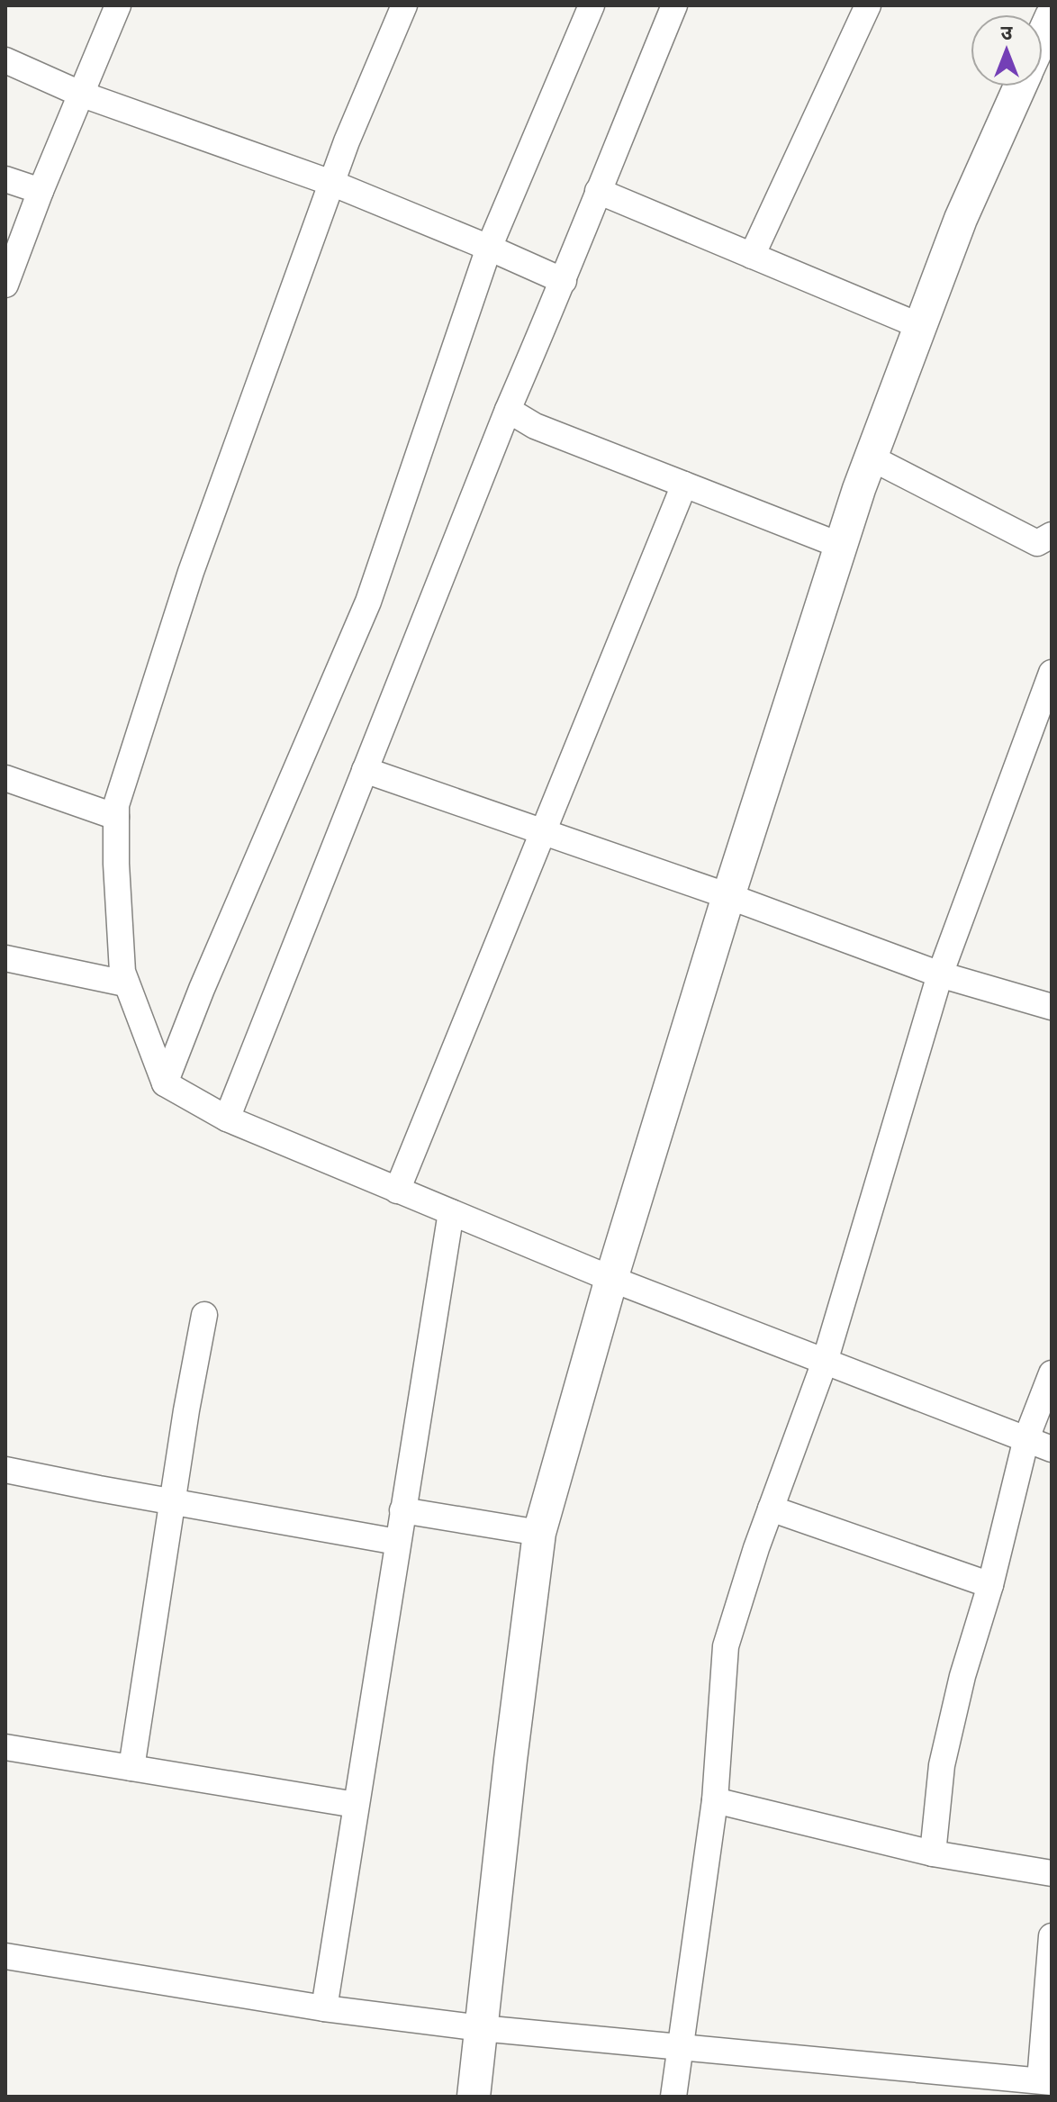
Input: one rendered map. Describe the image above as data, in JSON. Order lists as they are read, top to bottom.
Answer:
{
  "north": "top"
}
